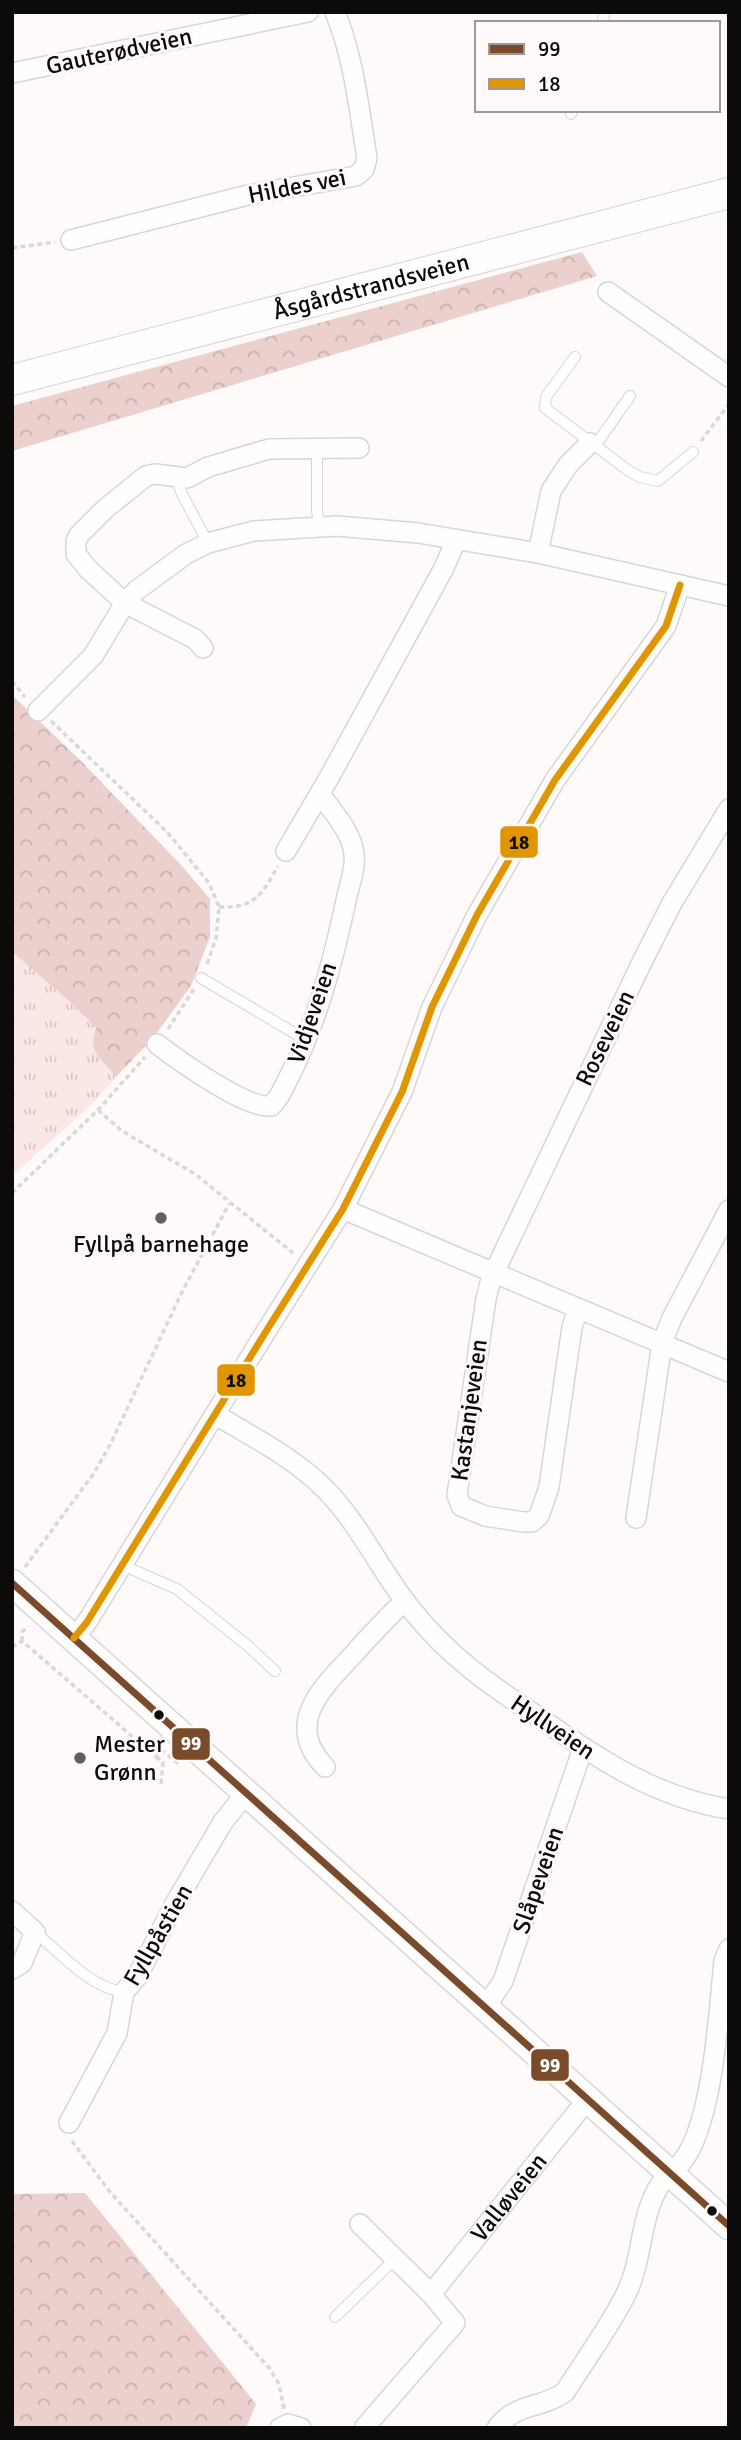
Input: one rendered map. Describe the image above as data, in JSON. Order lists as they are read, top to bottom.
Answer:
{
  "streets": {
    "main road": ["Åsgårdstrandsveien"],
    "street": [
      "Gauterødveien",
      "Hildes vei",
      "Vidjeveien",
      "Roseveien",
      "Kastanjeveien",
      "Hyllveien",
      "Slåpeveien",
      "Fyllpåstien",
      "Valløveien"
    ]
  },
  "crossings": [
    ["Roseveien", "Kastanjeveien"],
    ["Hyllveien", "Slåpeveien"]
  ],
  "places": ["Fyllpå barnehage", "Mester Grønn"],
  "lines": ["transit line 18", "transit line 99"],
  "legend": ["99", "18"]
}
